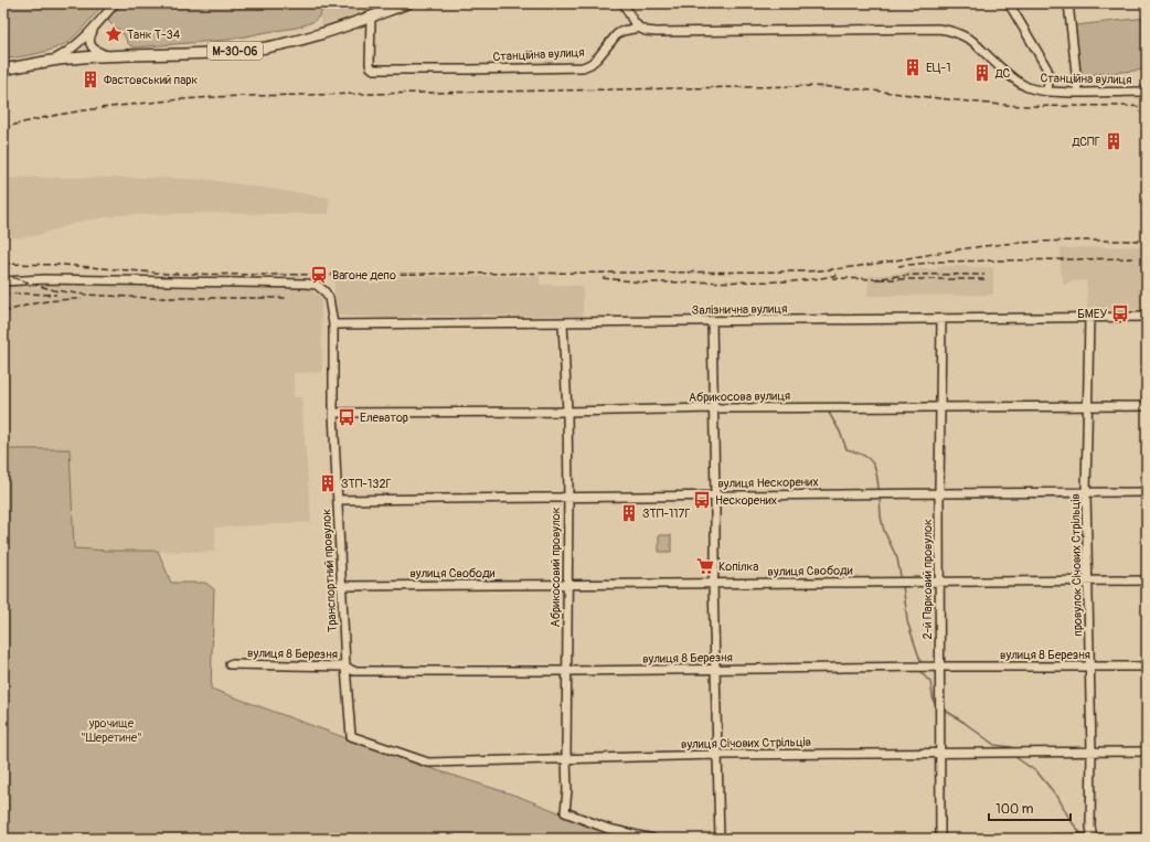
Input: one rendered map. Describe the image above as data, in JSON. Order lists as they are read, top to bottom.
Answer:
{
  "streets": {
    "main road": ["М-30-06"],
    "street": [
      "Станційна вулиця",
      "Залізнична вулиця",
      "Абрикосова вулиця",
      "вулиця Нескорених",
      "провулок Січових Стрільців",
      "Абрикосовий провулок",
      "Транспортний провулок",
      "вулиця Свободи",
      "2-й Парковий провулок",
      "вулиця 8 Березня",
      "вулиця Січових Стрільців"
    ]
  },
  "crossings": [
    ["М-30-06", "Станційна вулиця"],
    ["Залізнична вулиця", "провулок Січових Стрільців"],
    ["Залізнична вулиця", "Абрикосовий провулок"],
    ["Залізнична вулиця", "Транспортний провулок"],
    ["Залізнична вулиця", "2-й Парковий провулок"],
    ["Абрикосова вулиця", "провулок Січових Стрільців"],
    ["Абрикосова вулиця", "Абрикосовий провулок"],
    ["Абрикосова вулиця", "Транспортний провулок"],
    ["Абрикосова вулиця", "2-й Парковий провулок"],
    ["вулиця Нескорених", "провулок Січових Стрільців"],
    ["вулиця Нескорених", "Абрикосовий провулок"],
    ["вулиця Нескорених", "Транспортний провулок"],
    ["вулиця Нескорених", "2-й Парковий провулок"],
    ["провулок Січових Стрільців", "вулиця Свободи"],
    ["провулок Січових Стрільців", "вулиця 8 Березня"],
    ["провулок Січових Стрільців", "вулиця Січових Стрільців"],
    ["Абрикосовий провулок", "вулиця Свободи"],
    ["Абрикосовий провулок", "вулиця 8 Березня"],
    ["Абрикосовий провулок", "вулиця Січових Стрільців"],
    ["Транспортний провулок", "вулиця Свободи"],
    ["Транспортний провулок", "вулиця 8 Березня"],
    ["Транспортний провулок", "вулиця Січових Стрільців"],
    ["вулиця Свободи", "2-й Парковий провулок"],
    ["2-й Парковий провулок", "вулиця 8 Березня"],
    ["2-й Парковий провулок", "вулиця Січових Стрільців"]
  ],
  "parks": ["урочище \"Шеретине\""],
  "places": {
    "place": ["Танк Т-34"],
    "building": [
      "ЕЦ-1",
      "ДС",
      "Фастовський парк",
      "ДСПГ",
      "ЗТП-132Г",
      "ЗТП-117Г"
    ],
    "station": ["Вагоне депо"],
    "bus stop": ["БМЕУ", "Елеватор", "Нескорених"],
    "supermarket": ["Копілка"]
  },
  "scale_bar": "100 m"
}
